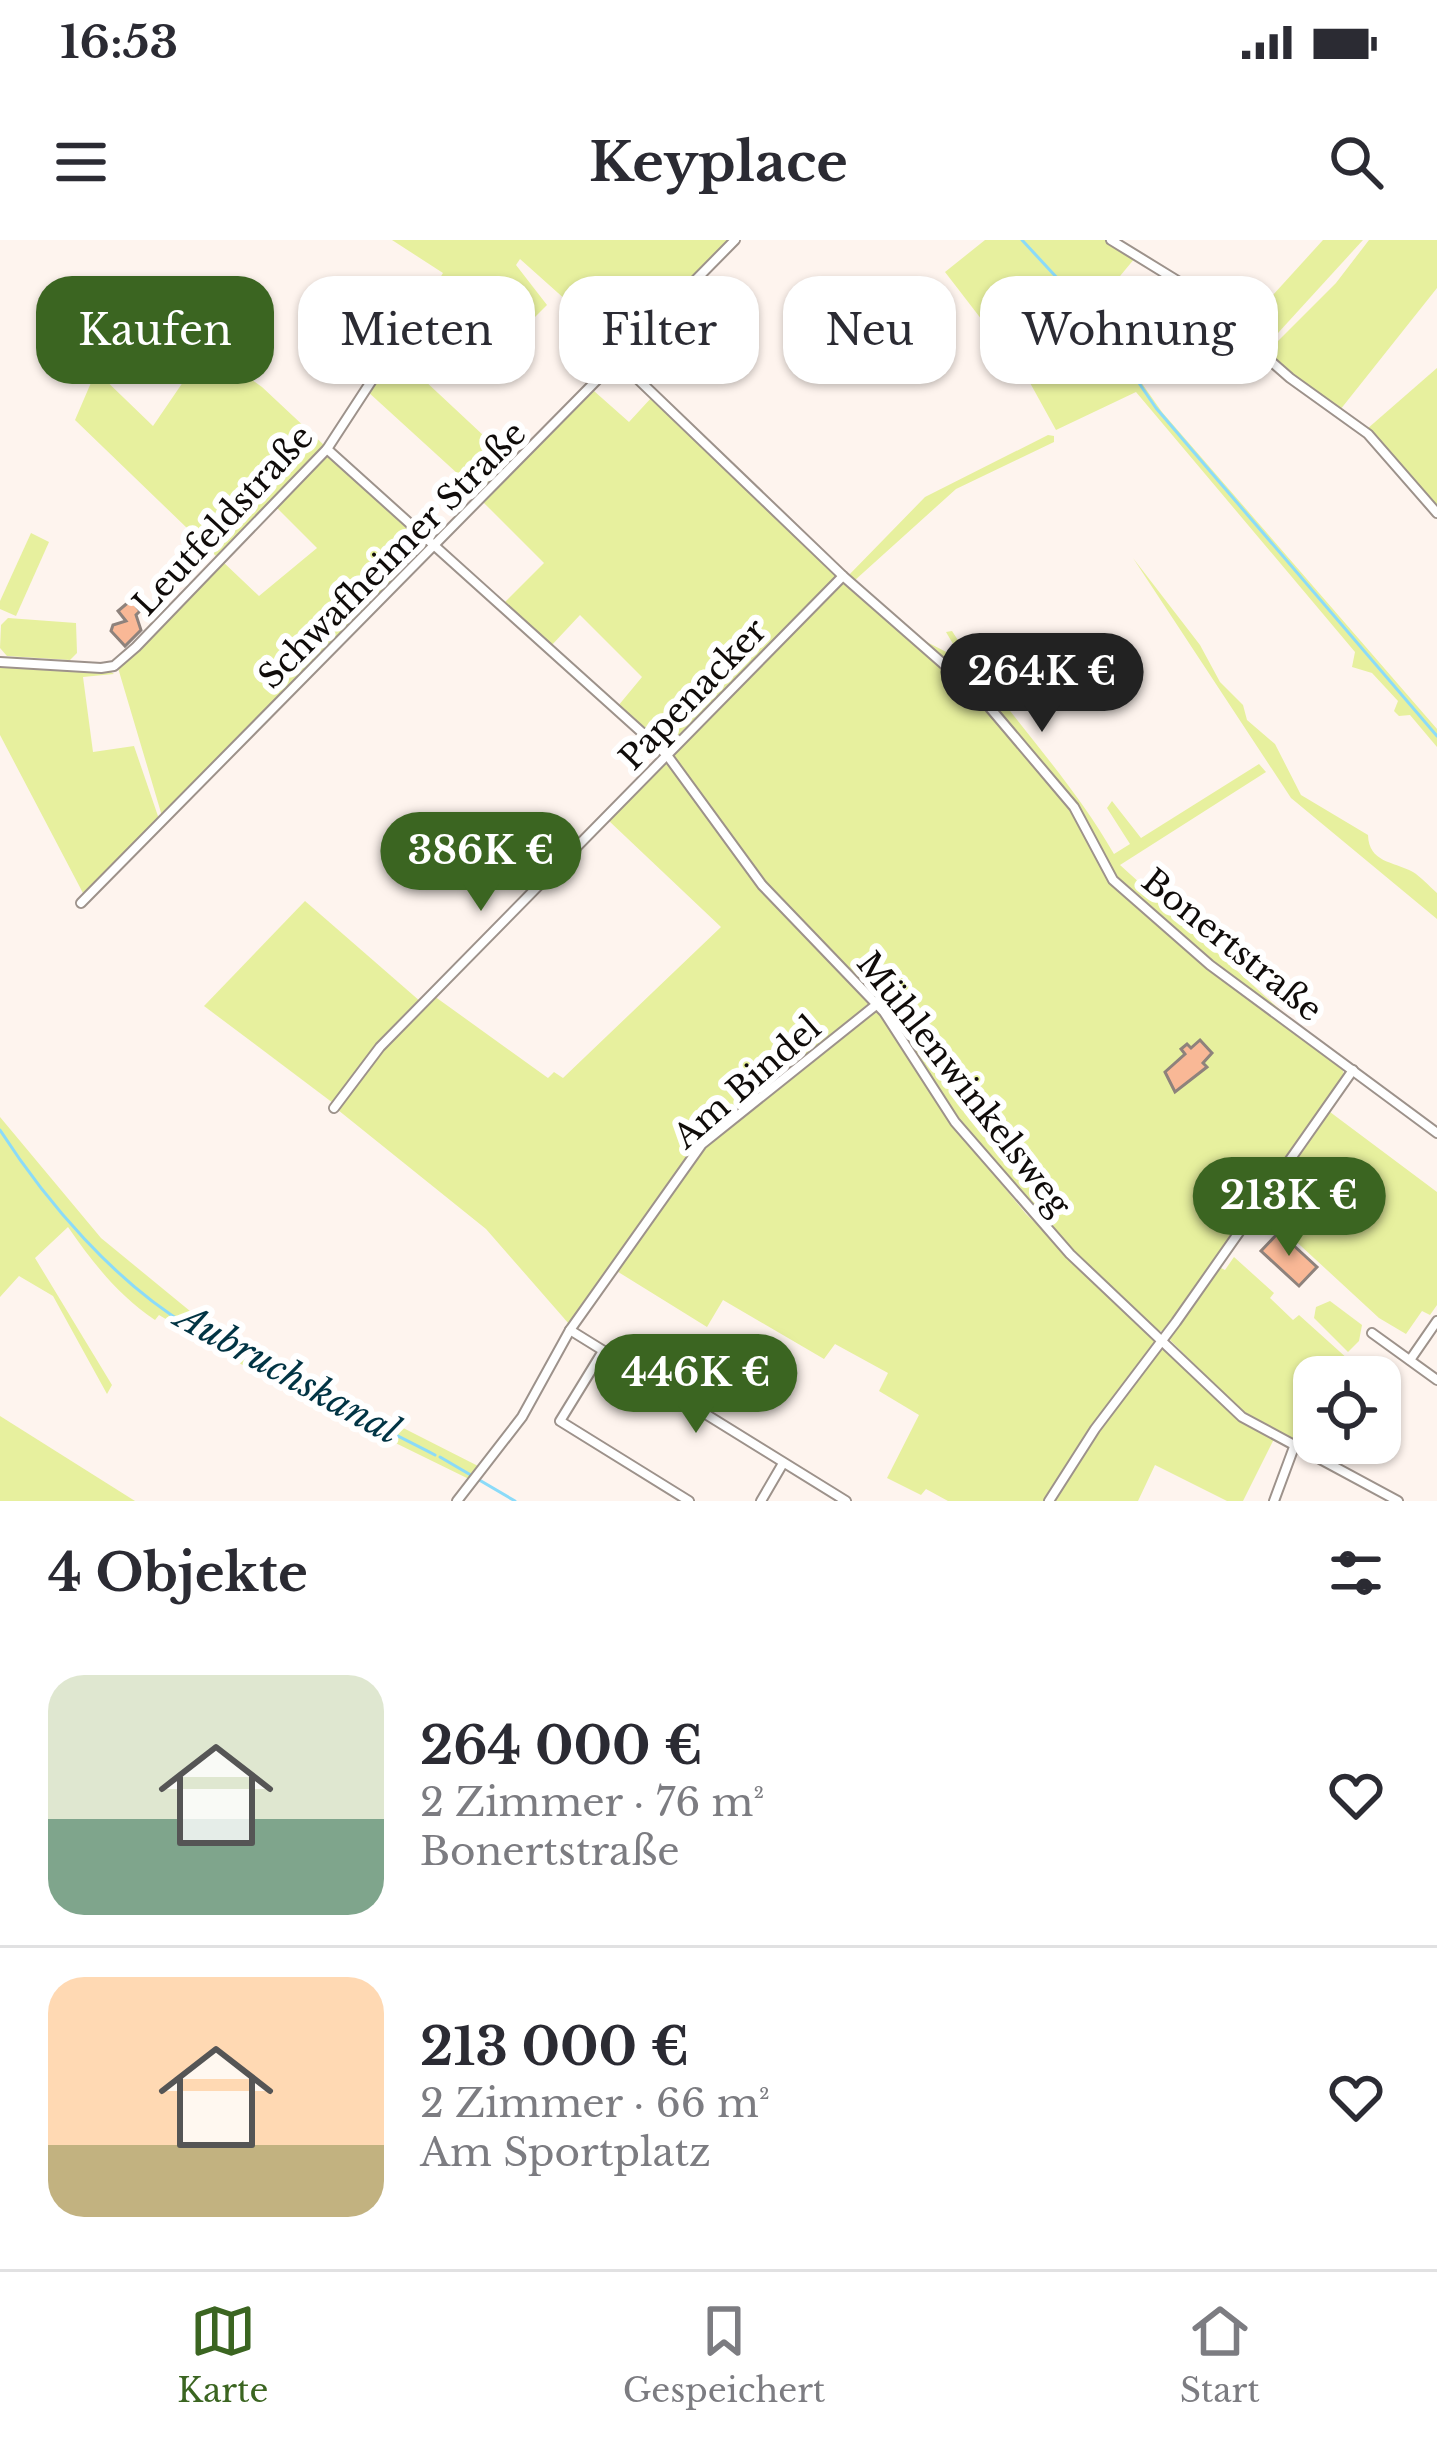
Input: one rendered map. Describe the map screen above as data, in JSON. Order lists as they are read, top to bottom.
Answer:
{
  "streets": {
    "street": [
      "Leutfeldstraße",
      "Schwafheimer Straße",
      "Papenacker",
      "Bonertstraße",
      "Am Bindel",
      "Mühlenwinkelsweg"
    ]
  },
  "crossings": [
    ["Leutfeldstraße", "Mühlenwinkelsweg"],
    ["Schwafheimer Straße", "Mühlenwinkelsweg"],
    ["Papenacker", "Bonertstraße"],
    ["Papenacker", "Mühlenwinkelsweg"],
    ["Am Bindel", "Mühlenwinkelsweg"]
  ],
  "water": ["Aubruchskanal"],
  "page": {
    "status": "16:53",
    "header": "Keyplace",
    "chip": [
      "Kaufen",
      "Mieten",
      "Filter",
      "Neu",
      "Wohnung"
    ],
    "price": [
      "264K €",
      "386K €",
      "213K €",
      "446K €"
    ],
    "heading": "4 Objekte",
    "list": [
      {
        "name": "264 000 €",
        "note": "2 Zimmer · 76 m² · Bonertstraße"
      },
      {
        "name": "213 000 €",
        "note": "2 Zimmer · 66 m² · Am Sportplatz"
      }
    ],
    "tabs": ["Karte", "Gespeichert", "Start"]
  }
}
